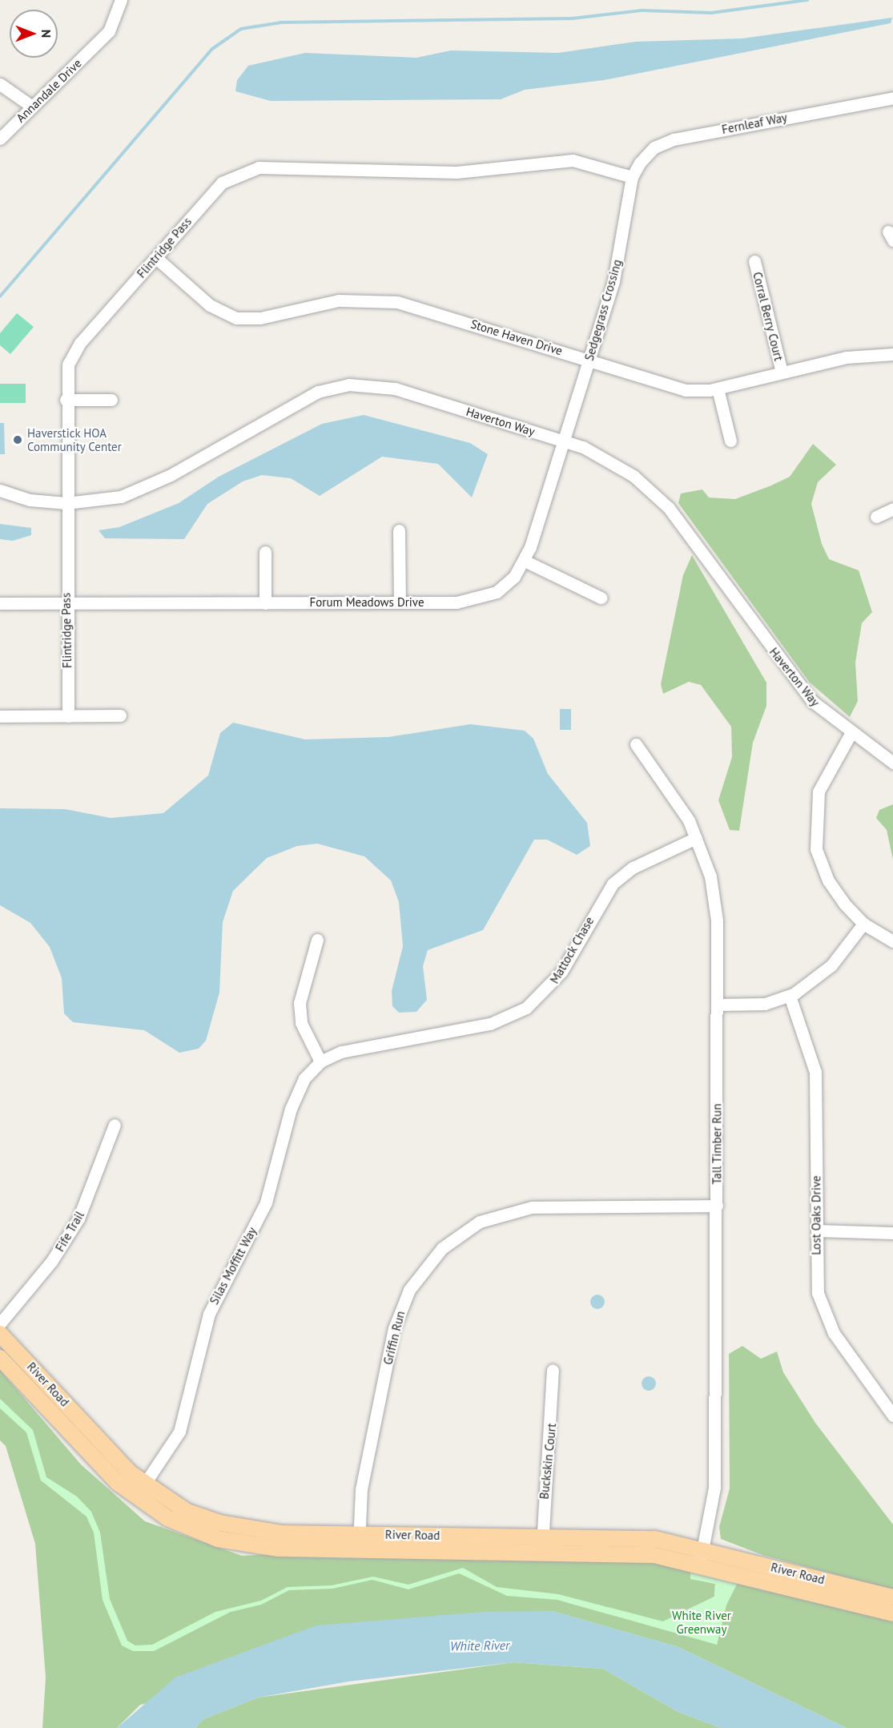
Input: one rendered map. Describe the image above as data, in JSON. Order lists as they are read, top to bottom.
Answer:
{
  "streets": {
    "main road": ["River Road"],
    "street": [
      "Annandale Drive",
      "Fernleaf Way",
      "Flintridge Pass",
      "Sedgegrass Crossing",
      "Corral Berry Court",
      "Stone Haven Drive",
      "Haverton Way",
      "Forum Meadows Drive",
      "Mattock Chase",
      "Tall Timber Run",
      "Lost Oaks Drive",
      "Fife Trail",
      "Silas Moffitt Way",
      "Griffin Run",
      "Buckskin Court"
    ]
  },
  "crossings": [
    ["Fernleaf Way", "Flintridge Pass"],
    ["Fernleaf Way", "Sedgegrass Crossing"],
    ["Flintridge Pass", "Sedgegrass Crossing"],
    ["Flintridge Pass", "Stone Haven Drive"],
    ["Flintridge Pass", "Haverton Way"],
    ["Flintridge Pass", "Forum Meadows Drive"],
    ["Sedgegrass Crossing", "Stone Haven Drive"],
    ["Sedgegrass Crossing", "Haverton Way"],
    ["Sedgegrass Crossing", "Forum Meadows Drive"],
    ["Corral Berry Court", "Stone Haven Drive"],
    ["Haverton Way", "Forum Meadows Drive"],
    ["Mattock Chase", "Tall Timber Run"],
    ["Mattock Chase", "Silas Moffitt Way"],
    ["Tall Timber Run", "Griffin Run"],
    ["Tall Timber Run", "River Road"],
    ["Silas Moffitt Way", "River Road"],
    ["Griffin Run", "River Road"],
    ["River Road", "Buckskin Court"]
  ],
  "water": ["White River"],
  "parks": ["White River Greenway"],
  "places": ["Haverstick HOA Community Center"],
  "north": "right"
}
